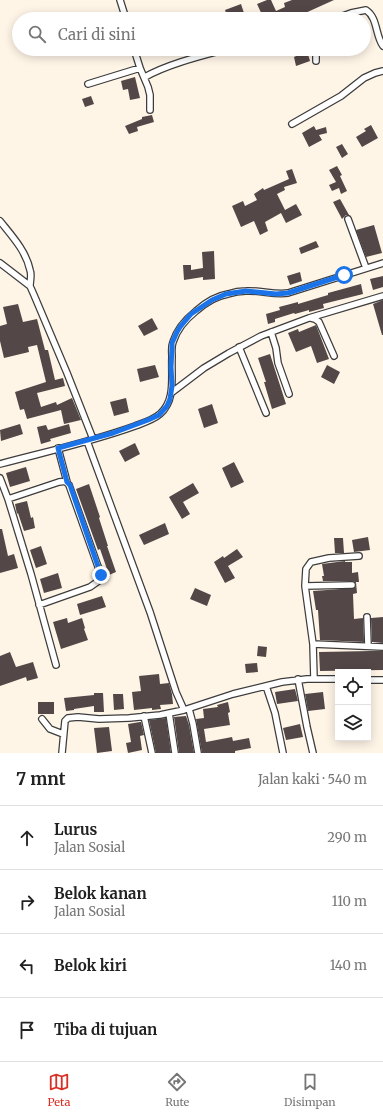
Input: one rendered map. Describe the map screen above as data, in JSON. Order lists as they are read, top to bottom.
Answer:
{
  "page": {
    "search": "Cari di sini",
    "heading": ["7 mnt", "Jalan kaki · 540 m"],
    "list": [
      ["Lurus", "Jalan Sosial", "290 m"],
      ["Belok kanan", "Jalan Sosial", "110 m"],
      ["Belok kiri", "140 m"],
      "Tiba di tujuan"
    ],
    "nav": ["Peta", "Rute", "Disimpan"]
  }
}
